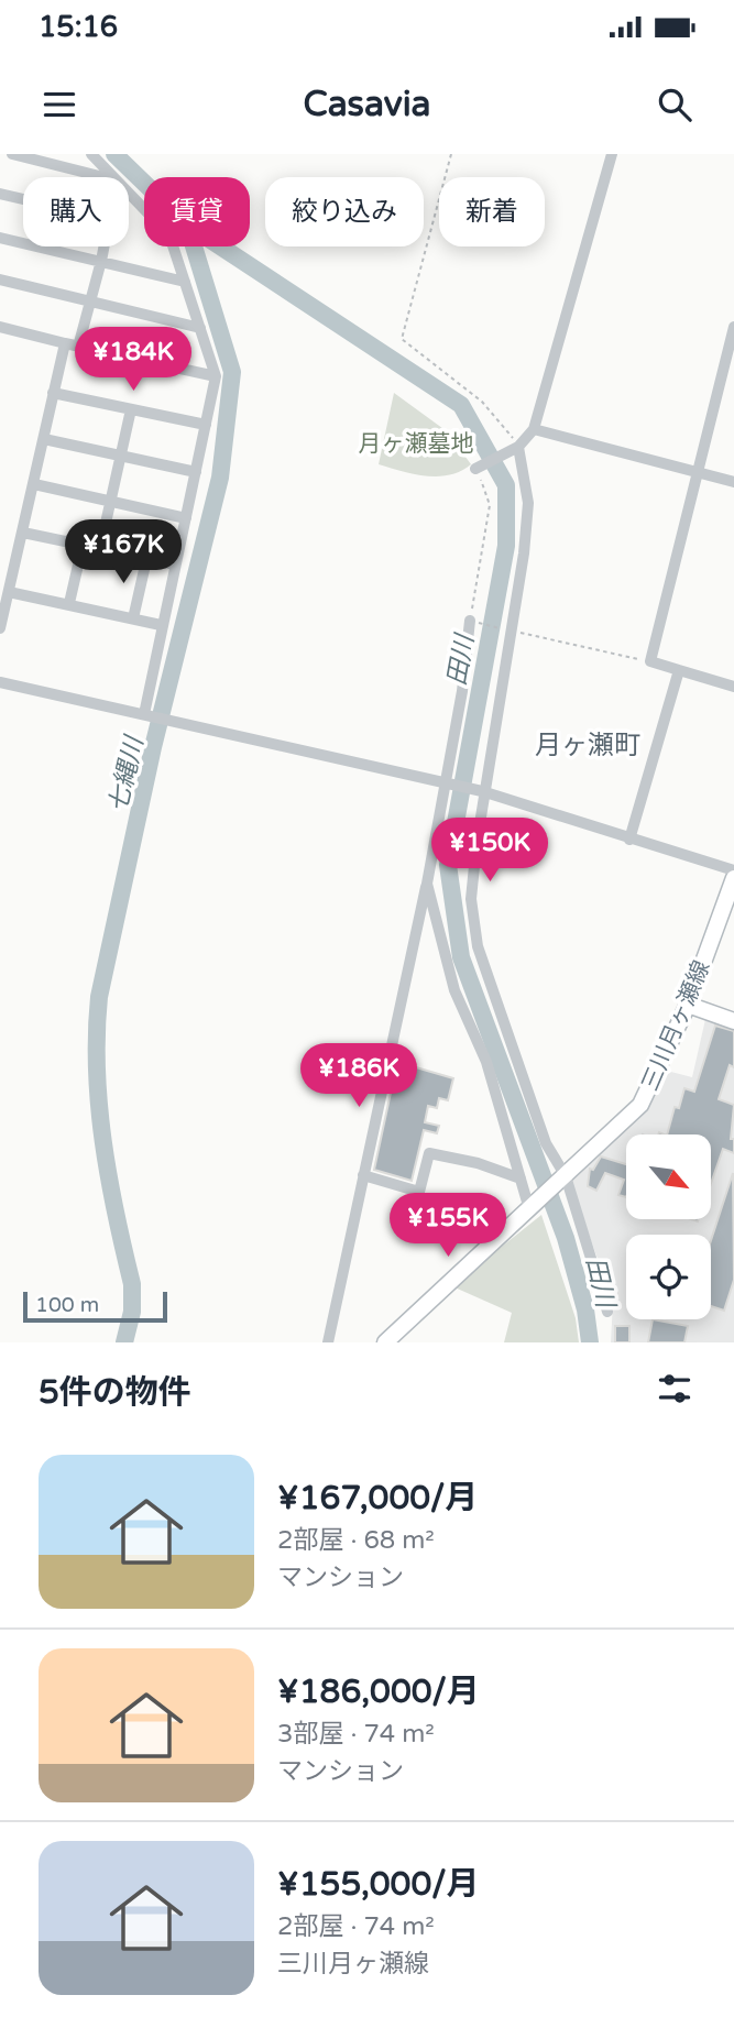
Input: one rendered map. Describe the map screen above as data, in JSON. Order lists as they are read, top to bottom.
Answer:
{
  "streets": {
    "main road": ["三川月ヶ瀬線"]
  },
  "districts": ["月ヶ瀬町"],
  "water": ["田川", "七縄川"],
  "parks": ["月ヶ瀬墓地"],
  "scale_bar": "100 m",
  "north": "bottom right",
  "page": {
    "status": "15:16",
    "header": "Casavia",
    "chip": [
      "購入",
      "賃貸",
      "絞り込み",
      "新着"
    ],
    "price": [
      "¥184K",
      "¥167K",
      "¥150K",
      "¥186K",
      "¥155K"
    ],
    "scale": "100 m",
    "heading": "5件の物件",
    "list": [
      {
        "name": "¥167,000/月",
        "note": "2部屋 · 68 m² · マンション"
      },
      {
        "name": "¥186,000/月",
        "note": "3部屋 · 74 m² · マンション"
      },
      {
        "name": "¥155,000/月",
        "note": "2部屋 · 74 m² · 三川月ヶ瀬線"
      }
    ]
  }
}
